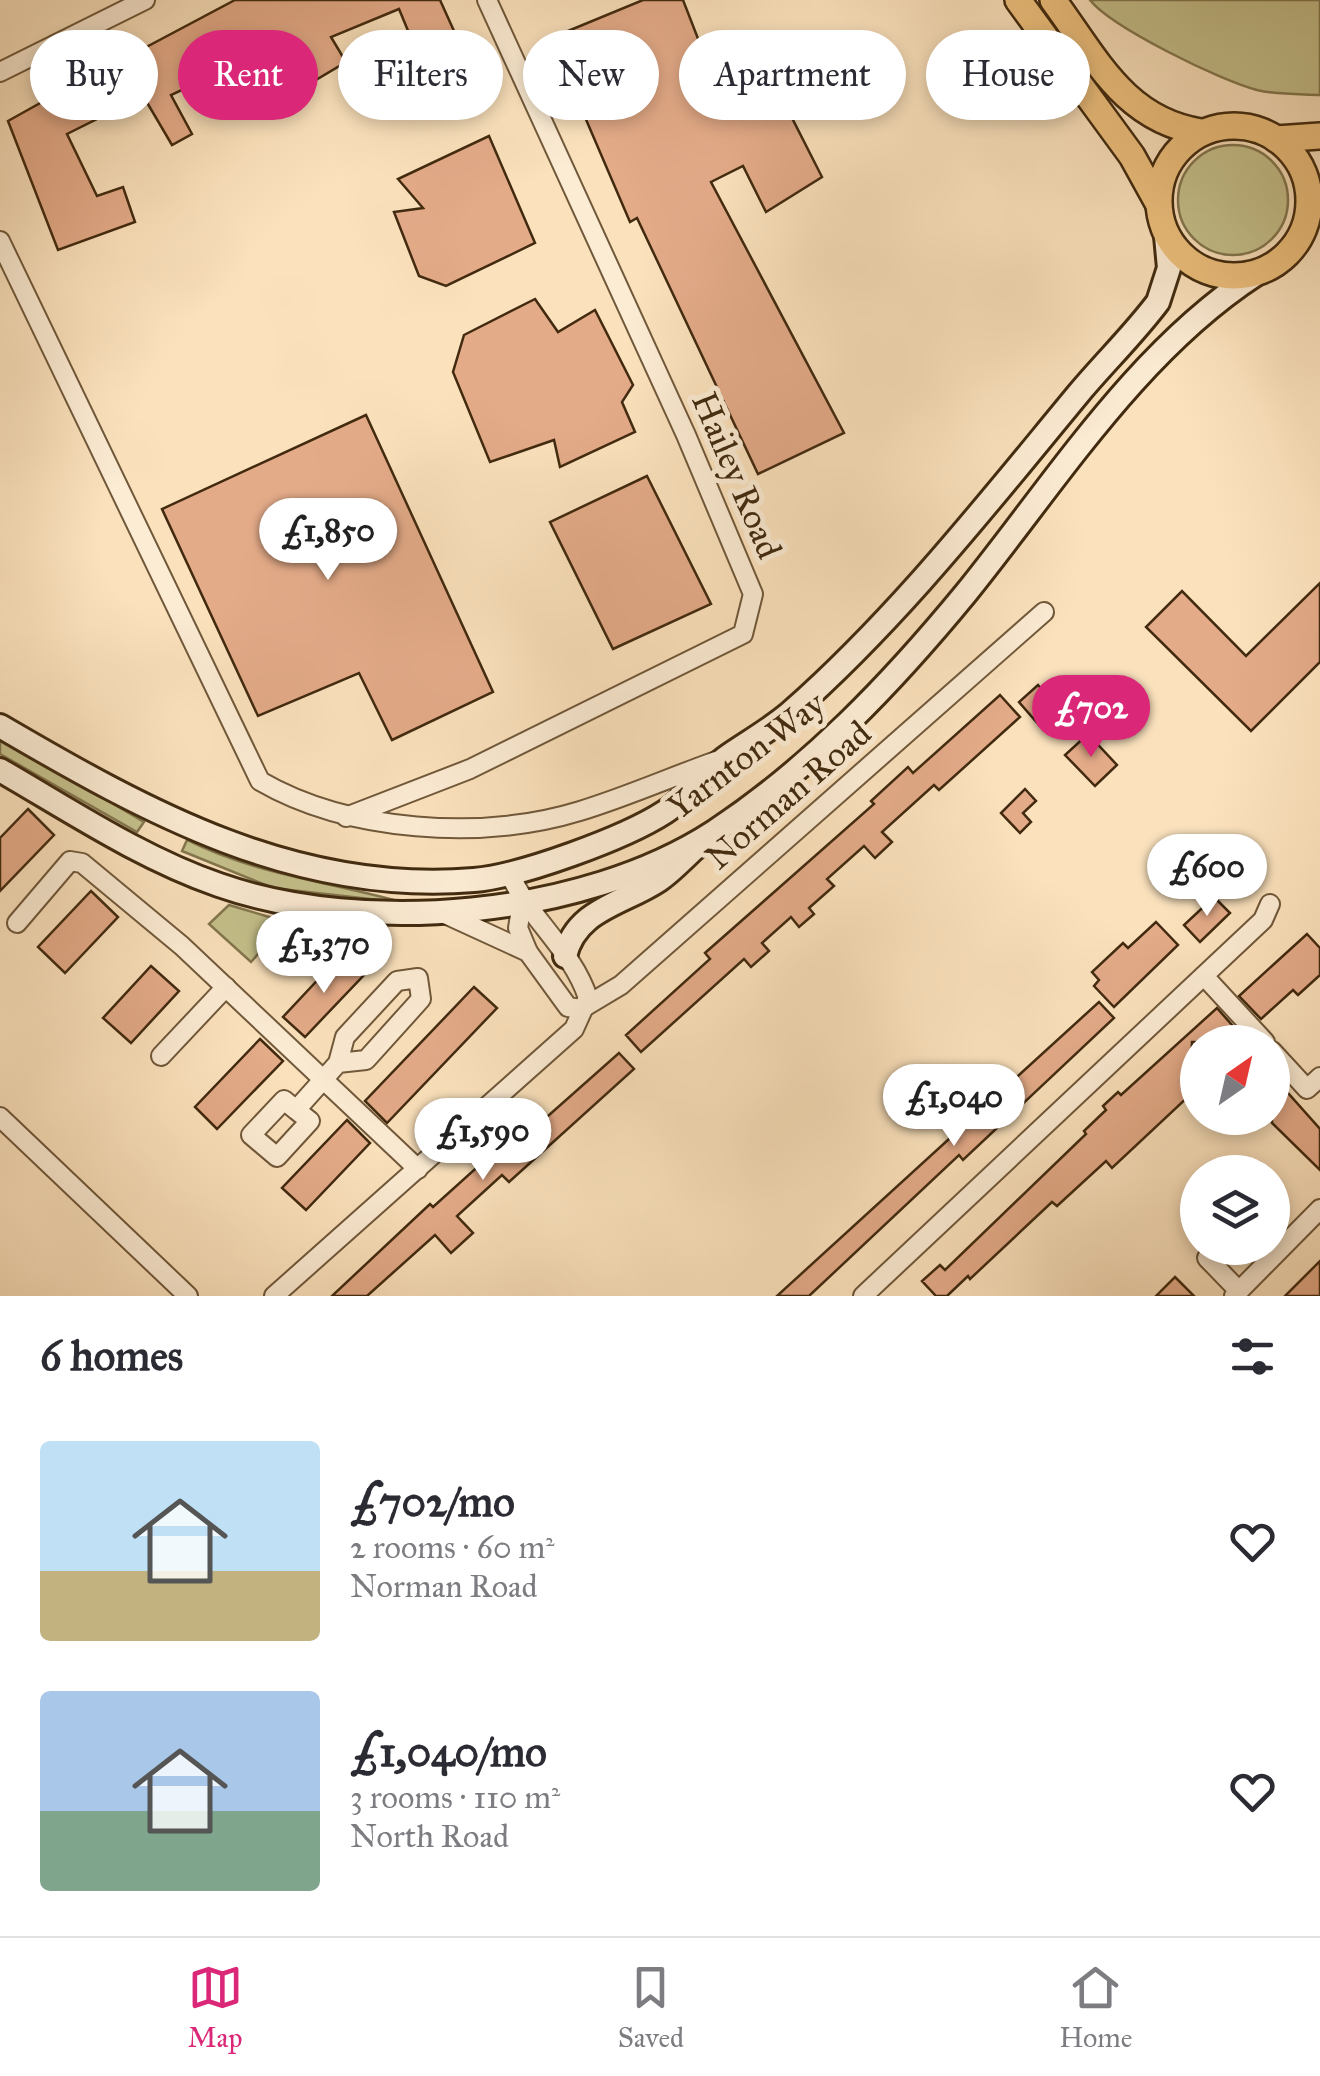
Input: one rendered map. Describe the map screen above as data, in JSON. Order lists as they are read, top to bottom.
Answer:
{
  "streets": {
    "street": ["Hailey Road", "Yarnton Way", "Norman Road"]
  },
  "north": "top right",
  "page": {
    "chip": [
      "Buy",
      "Rent",
      "Filters",
      "New",
      "Apartment",
      "House"
    ],
    "price": [
      "£1,850",
      "£702",
      "£600",
      "£1,370",
      "£1,040",
      "£1,590"
    ],
    "heading": "6 homes",
    "list": [
      {
        "name": "£702/mo",
        "note": "2 rooms · 60 m² · Norman Road"
      },
      {
        "name": "£1,040/mo",
        "note": "3 rooms · 110 m² · North Road"
      }
    ],
    "tabs": ["Map", "Saved", "Home"]
  }
}
